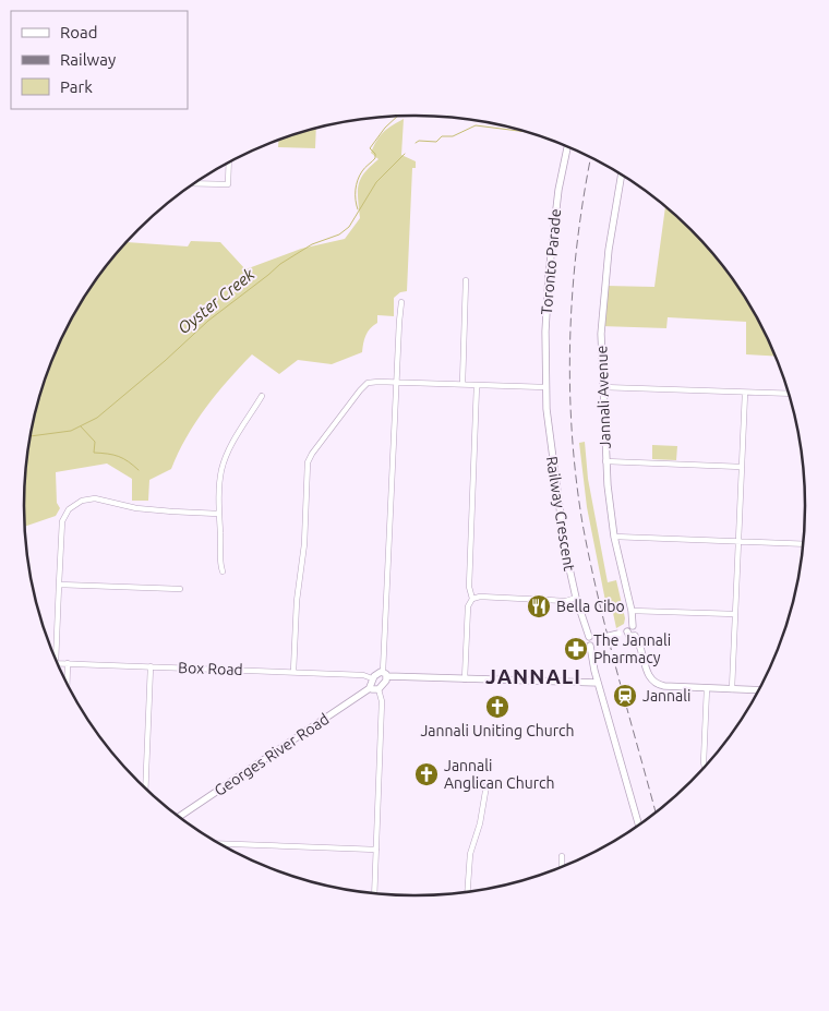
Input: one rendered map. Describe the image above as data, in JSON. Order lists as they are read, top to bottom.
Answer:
{
  "streets": {
    "street": [
      "Toronto Parade",
      "Jannali Avenue",
      "Railway Crescent",
      "Box Road",
      "Georges River Road"
    ]
  },
  "crossings": [
    ["Toronto Parade", "Railway Crescent"],
    ["Box Road", "Georges River Road"]
  ],
  "districts": ["JANNALI"],
  "water": ["Oyster Creek"],
  "places": {
    "restaurant": ["Bella Cibo"],
    "pharmacy": ["The Jannali Pharmacy"],
    "station": ["Jannali"],
    "church": ["Jannali Uniting Church", "Jannali Anglican Church"]
  },
  "legend": ["Road", "Railway", "Park"]
}
